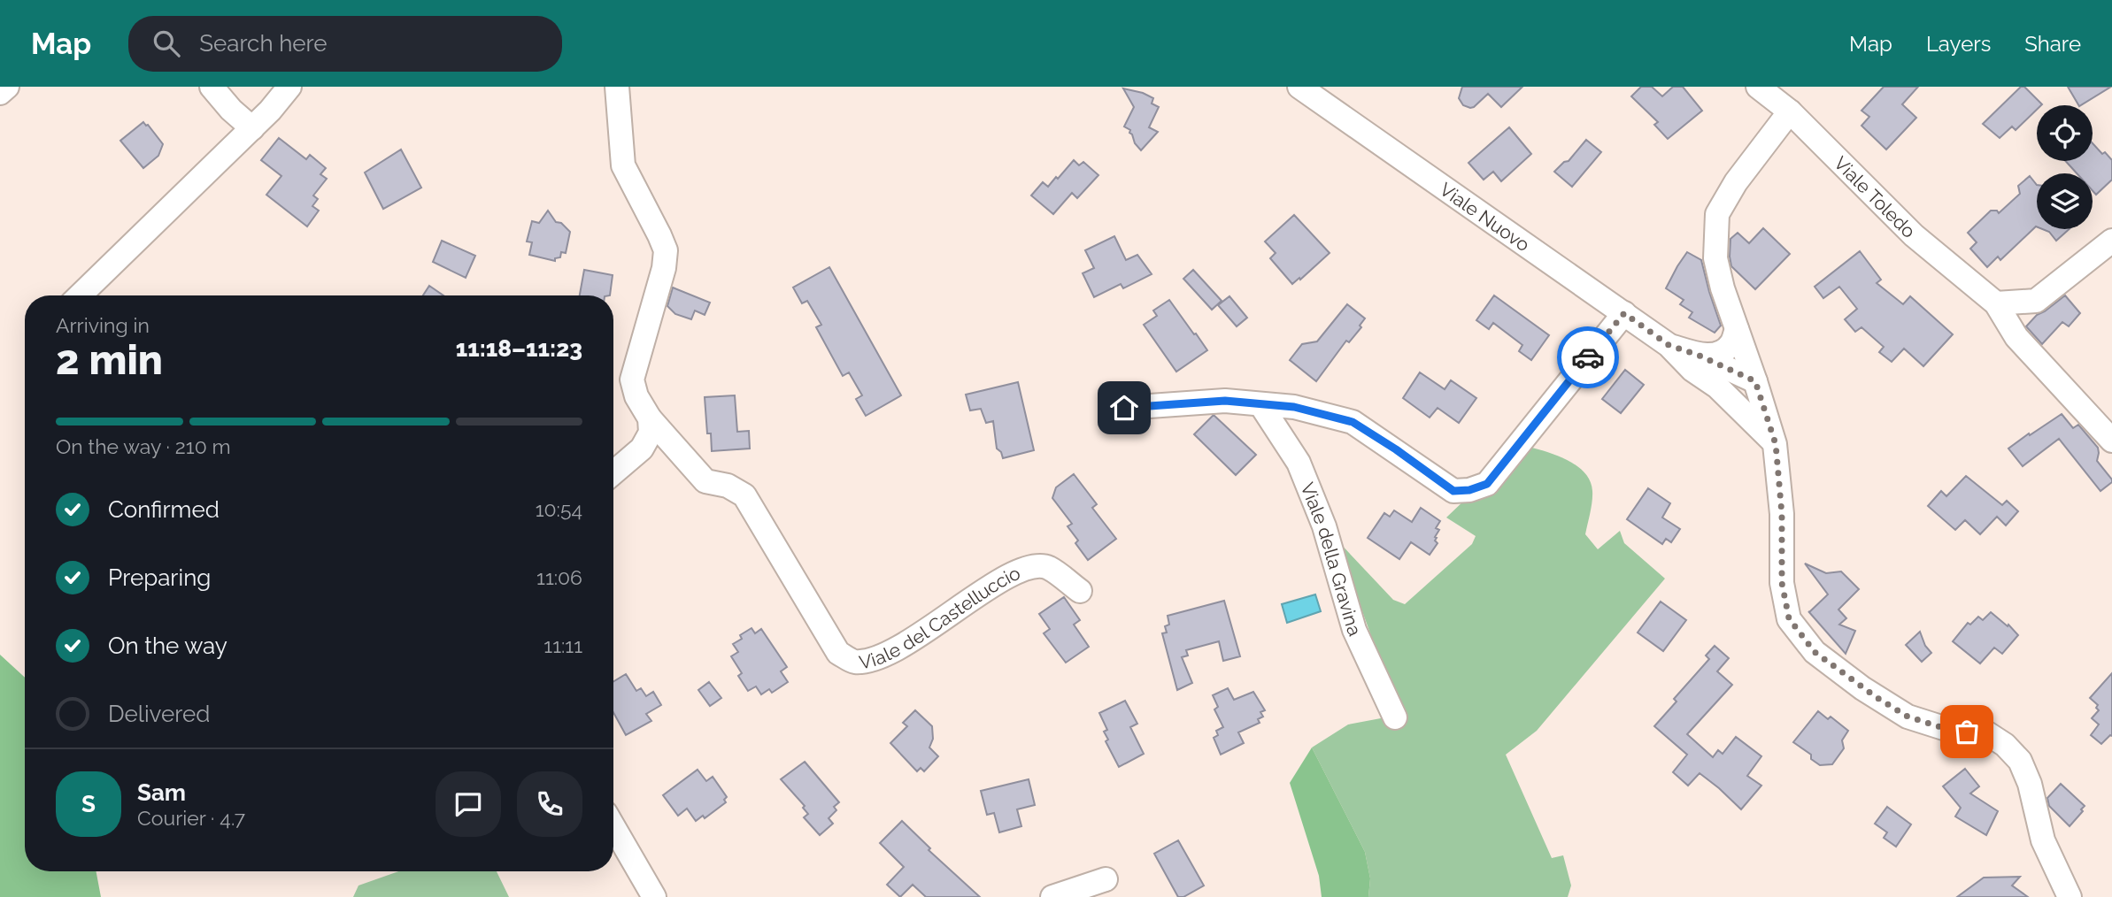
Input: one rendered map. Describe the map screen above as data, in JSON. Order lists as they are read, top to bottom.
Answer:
{
  "streets": {
    "street": [
      "Viale Toledo",
      "Viale Nuovo",
      "Viale della Gravina",
      "Viale del Castelluccio"
    ]
  },
  "page": {
    "header": "Map",
    "search": "Search here",
    "nav": ["Map", "Layers", "Share"],
    "heading": ["2 min", "Arriving in", "11:18–11:23"],
    "panel": ["Sam", "Courier · 4.7"],
    "bar": "On the way · 210 m",
    "list": [
      ["Confirmed", "10:54"],
      ["Preparing", "11:06"],
      ["On the way", "11:11"],
      "Delivered"
    ],
    "round": "S"
  }
}
